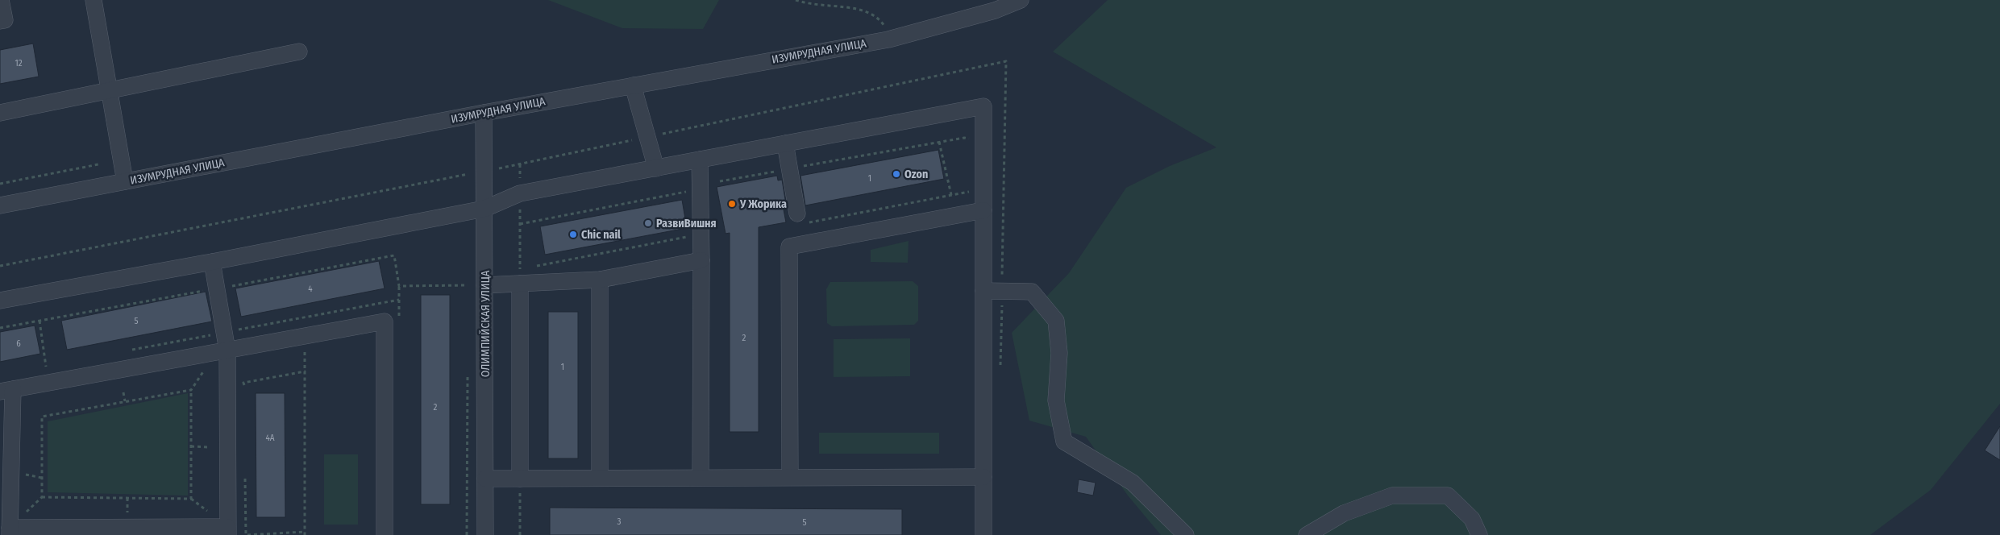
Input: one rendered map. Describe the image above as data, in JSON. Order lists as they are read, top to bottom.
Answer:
{
  "streets": {
    "street": ["ИЗУМРУДНАЯ УЛИЦА", "ОЛИМПИЙСКАЯ УЛИЦА"]
  },
  "crossings": [
    ["ИЗУМРУДНАЯ УЛИЦА", "ОЛИМПИЙСКАЯ УЛИЦА"]
  ],
  "places": [
    "Ozon",
    "У Жорика",
    "РазвиВишня",
    "Chic nail"
  ],
  "house_numbers": [
    "12",
    "1",
    "4",
    "5",
    "2",
    "6",
    "1",
    "2",
    "4А",
    "3",
    "5"
  ]
}
